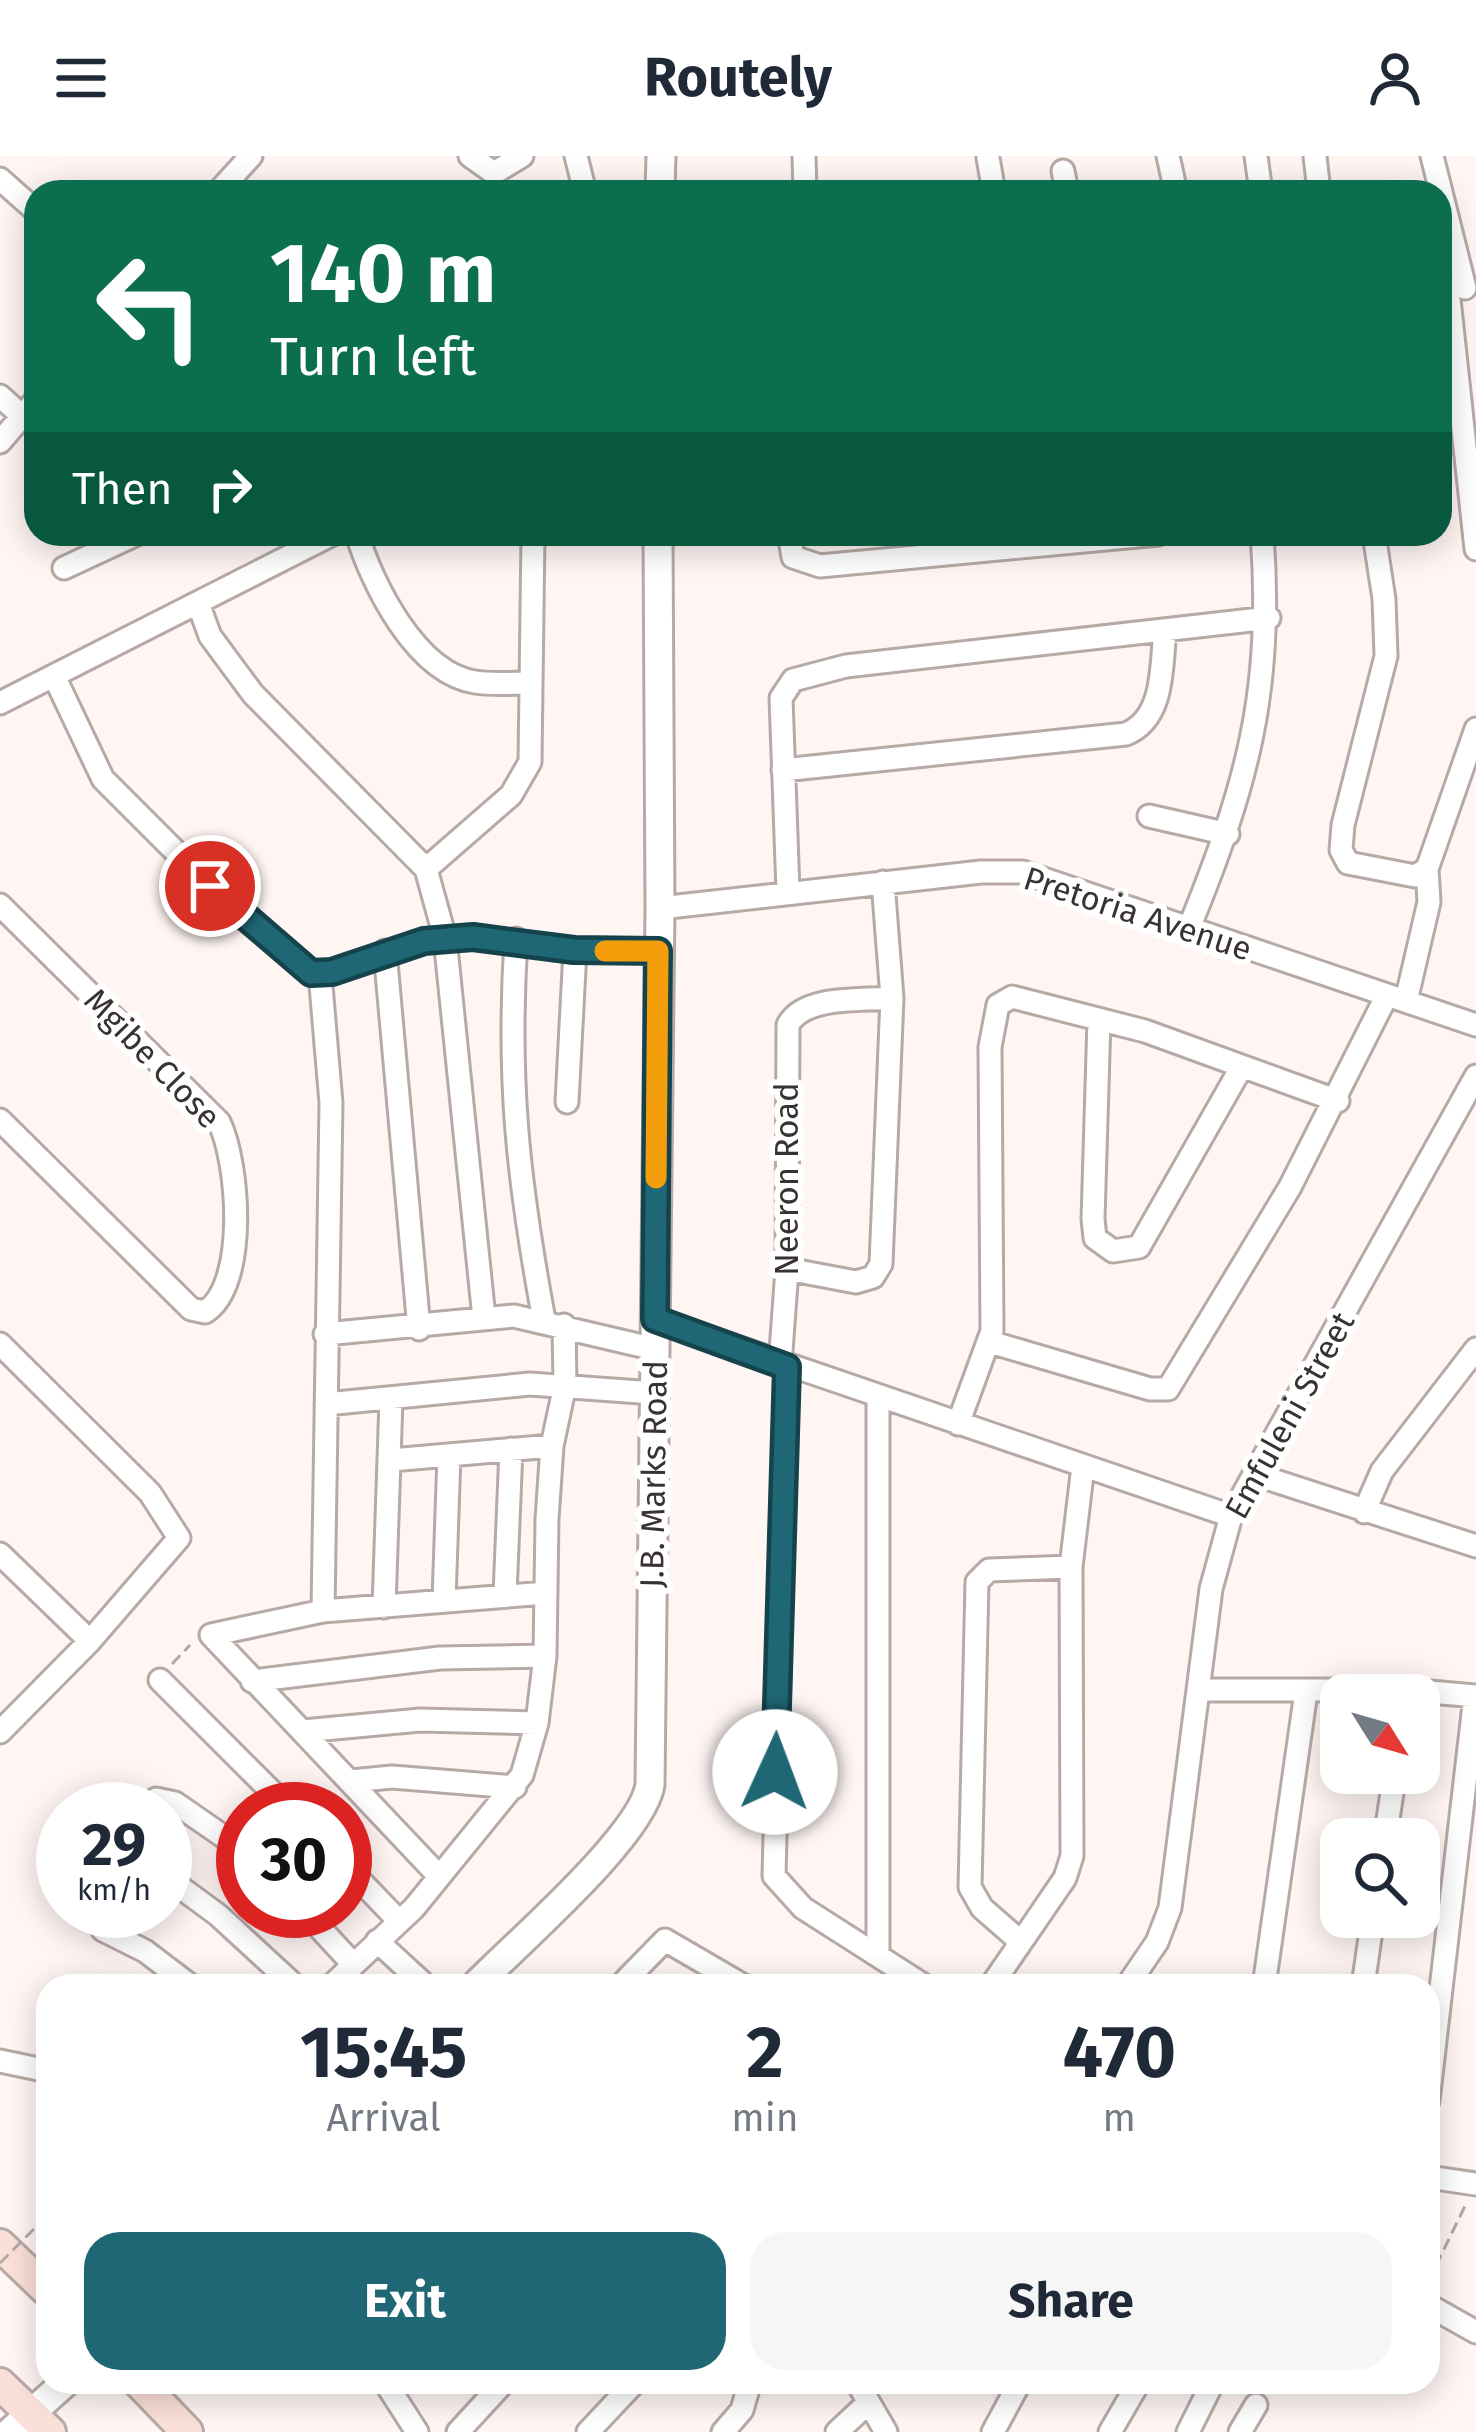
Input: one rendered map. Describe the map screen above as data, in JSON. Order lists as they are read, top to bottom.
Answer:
{
  "streets": {
    "street": [
      "Pretoria Avenue",
      "Mgibe Close",
      "Neeron Road",
      "Emfuleni Street",
      "J.B. Marks Road"
    ]
  },
  "crossings": [
    ["Pretoria Avenue", "J.B. Marks Road"]
  ],
  "north": "bottom right",
  "page": {
    "header": "Routely",
    "turn": ["140 m", "Turn left"],
    "then": "Then",
    "speed": "29 km/h",
    "limit": "30",
    "eta": [
      "15:45",
      "Arrival",
      "2",
      "min",
      "470",
      "m"
    ],
    "buttons": ["Exit", "Share"]
  }
}
